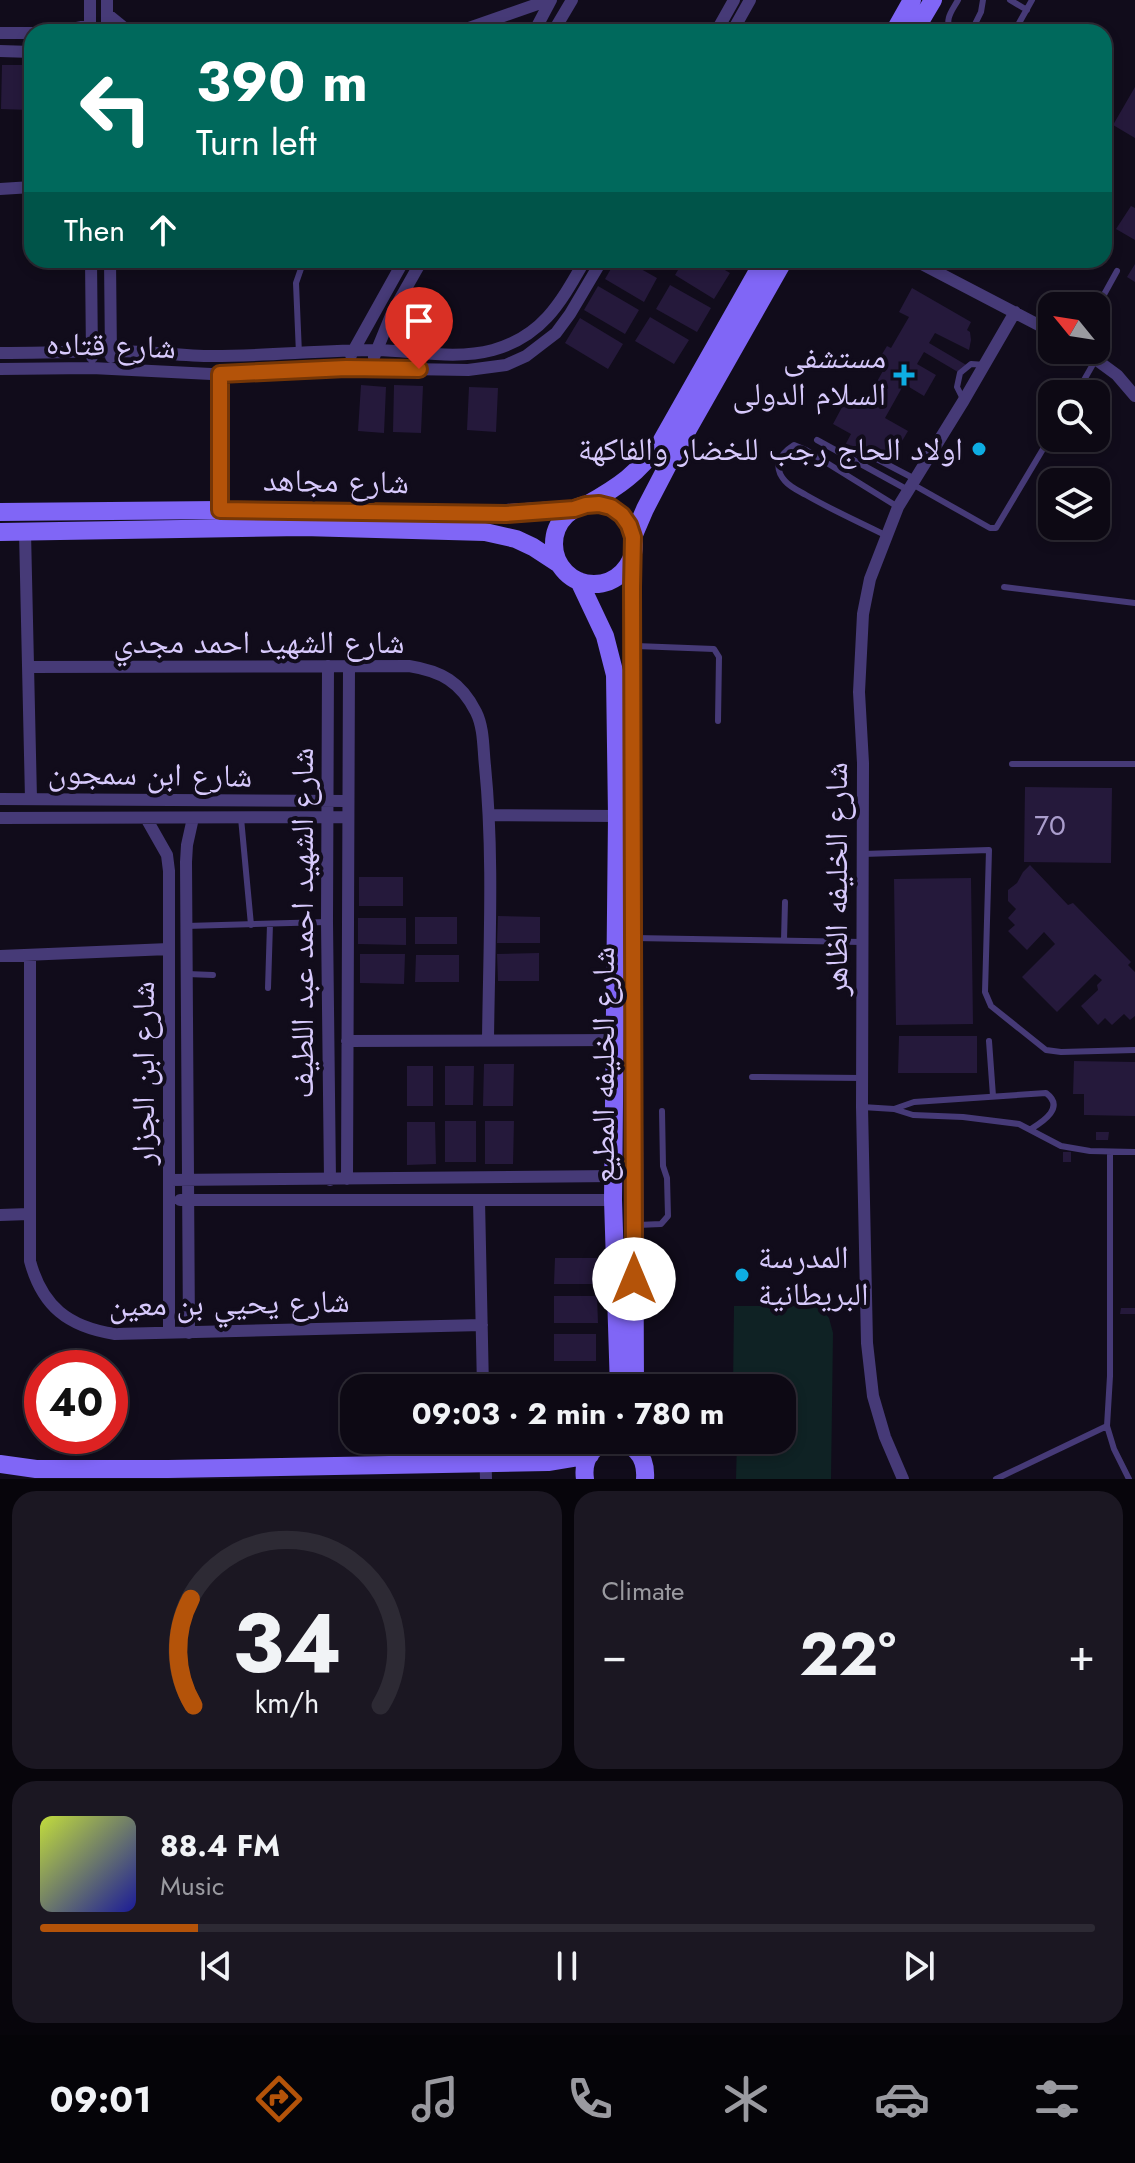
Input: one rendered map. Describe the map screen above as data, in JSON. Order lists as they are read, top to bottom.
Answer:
{
  "streets": {
    "street": [
      "شارع قتاده",
      "شارع مجاهد",
      "شارع الشهيد احمد مجدي",
      "شارع ابن سمجون",
      "شارع الخليفه الظاهر",
      "شارع الشهيد احمد عبد اللطيف",
      "شارع الخليفه المطيع",
      "شارع ابن الجزار",
      "شارع يحيي بن معين"
    ]
  },
  "crossings": [
    ["شارع مجاهد", "شارع الخليفه المطيع"],
    ["شارع الشهيد احمد مجدي", "شارع الشهيد احمد عبد اللطيف"],
    ["شارع ابن سمجون", "شارع الشهيد احمد عبد اللطيف"],
    ["شارع ابن سمجون", "شارع ابن الجزار"],
    ["شارع ابن الجزار", "شارع يحيي بن معين"]
  ],
  "places": {
    "health": ["مستشفى السلام الدولى"],
    "other": ["اولاد الحاج رجب للخضار والفاكهة", "المدرسة البريطانية"]
  },
  "house_numbers": ["70"],
  "north": "top left",
  "page": {
    "turn": ["390 m", "Turn left"],
    "then": "Then",
    "limit": "40",
    "trip": "09:03 · 2 min · 780 m",
    "tile": "Climate",
    "heat": ["−", "22°", "+"],
    "song": ["88.4 FM", "Music"],
    "tabs": "09:01",
    "gauge": ["34", "km/h"]
  }
}
